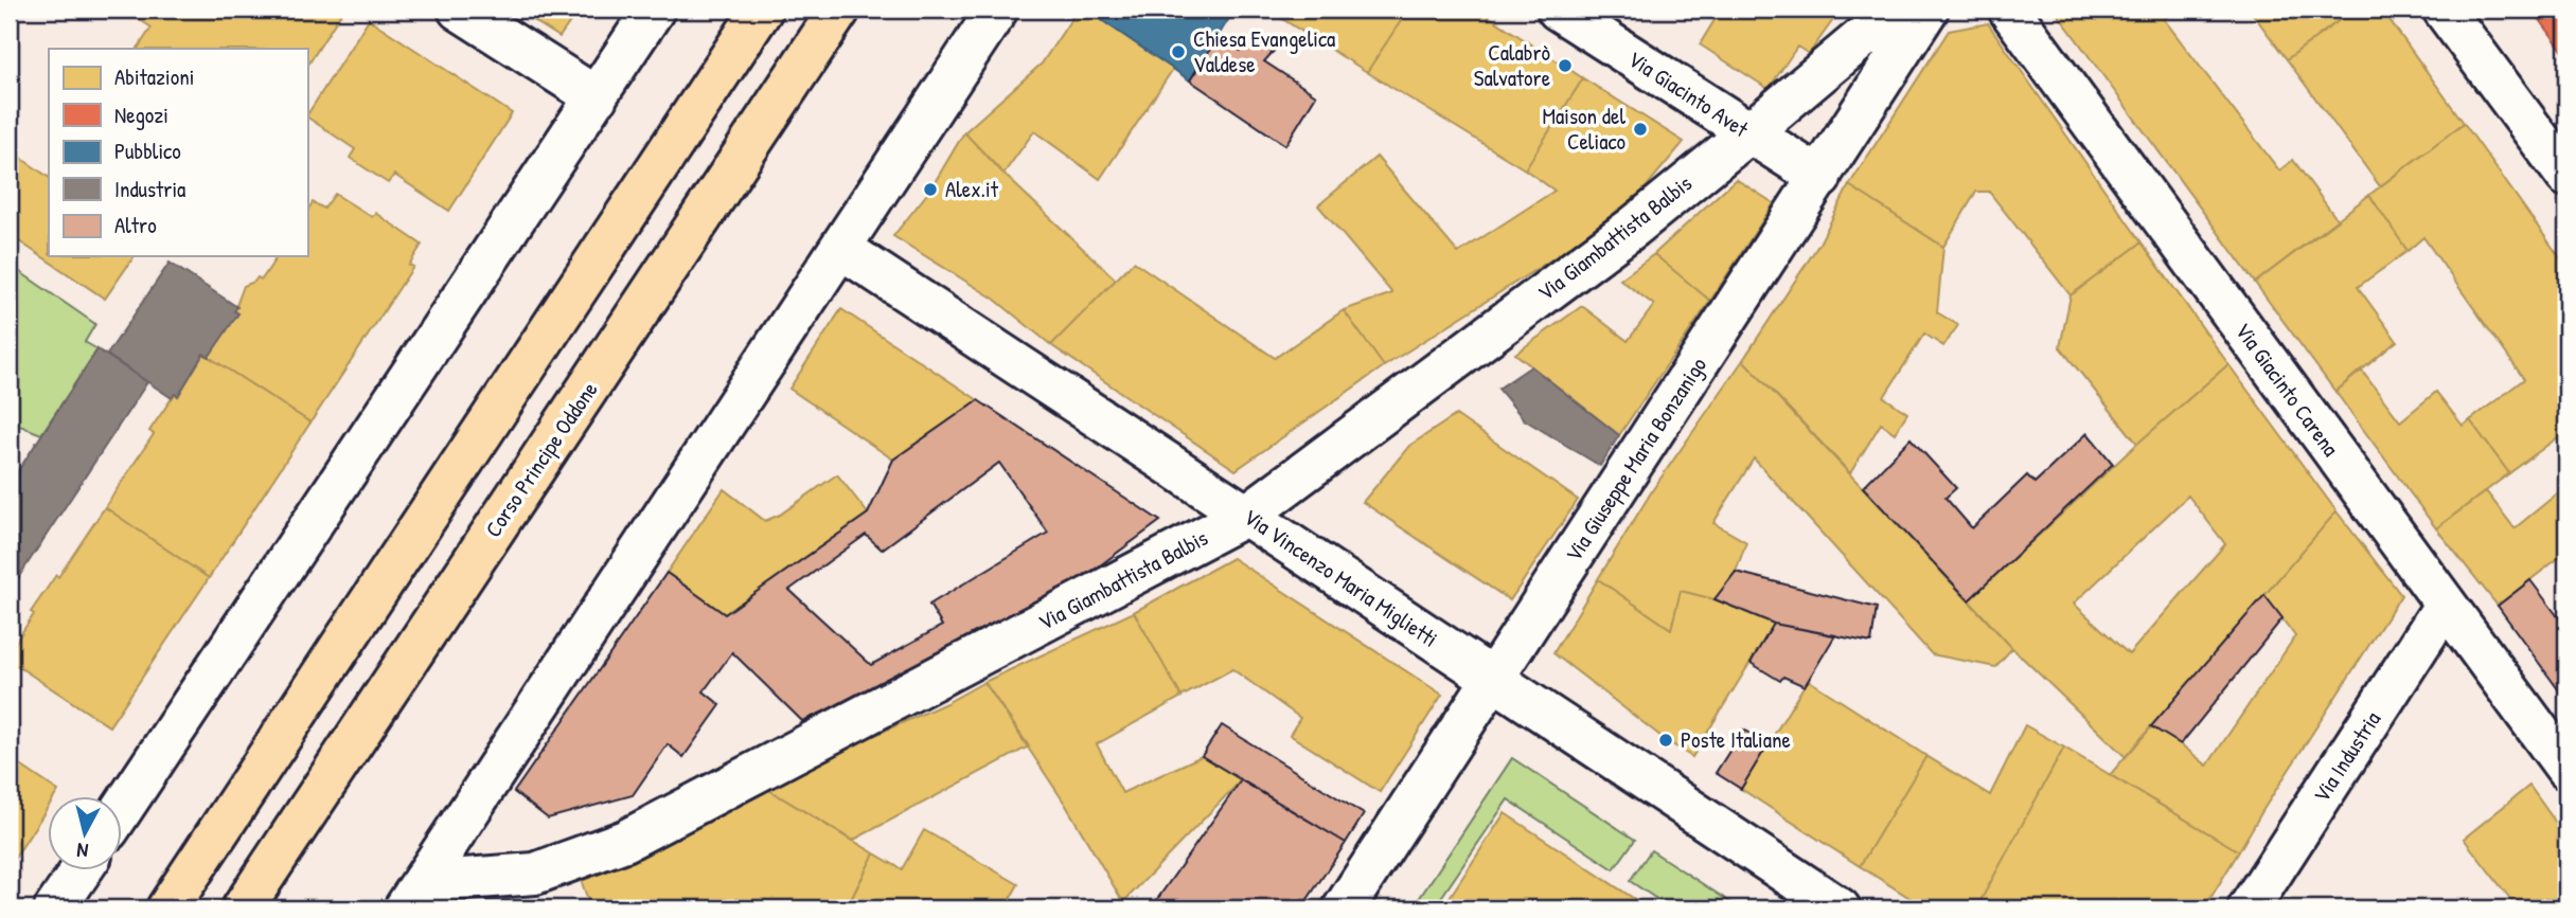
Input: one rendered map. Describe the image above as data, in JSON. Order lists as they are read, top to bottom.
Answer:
{
  "streets": {
    "main road": ["Corso Principe Oddone"],
    "street": [
      "Via Giacinto Avet",
      "Via Giambattista Balbis",
      "Via Giacinto Carena",
      "Via Giuseppe Maria Bonzanigo",
      "Via Vincenzo Maria Miglietti",
      "Via Industria"
    ]
  },
  "crossings": [
    ["Via Giacinto Avet", "Via Giambattista Balbis"],
    ["Via Giacinto Avet", "Via Giuseppe Maria Bonzanigo"],
    ["Via Giambattista Balbis", "Via Vincenzo Maria Miglietti"],
    ["Via Giacinto Carena", "Via Industria"],
    ["Via Giuseppe Maria Bonzanigo", "Via Vincenzo Maria Miglietti"]
  ],
  "places": [
    "Chiesa Evangelica Valdese",
    "Calabrò Salvatore",
    "Maison del Celiaco",
    "Alex.it",
    "Poste Italiane"
  ],
  "legend": [
    "Abitazioni",
    "Negozi",
    "Pubblico",
    "Industria",
    "Altro"
  ],
  "north": "bottom"
}
